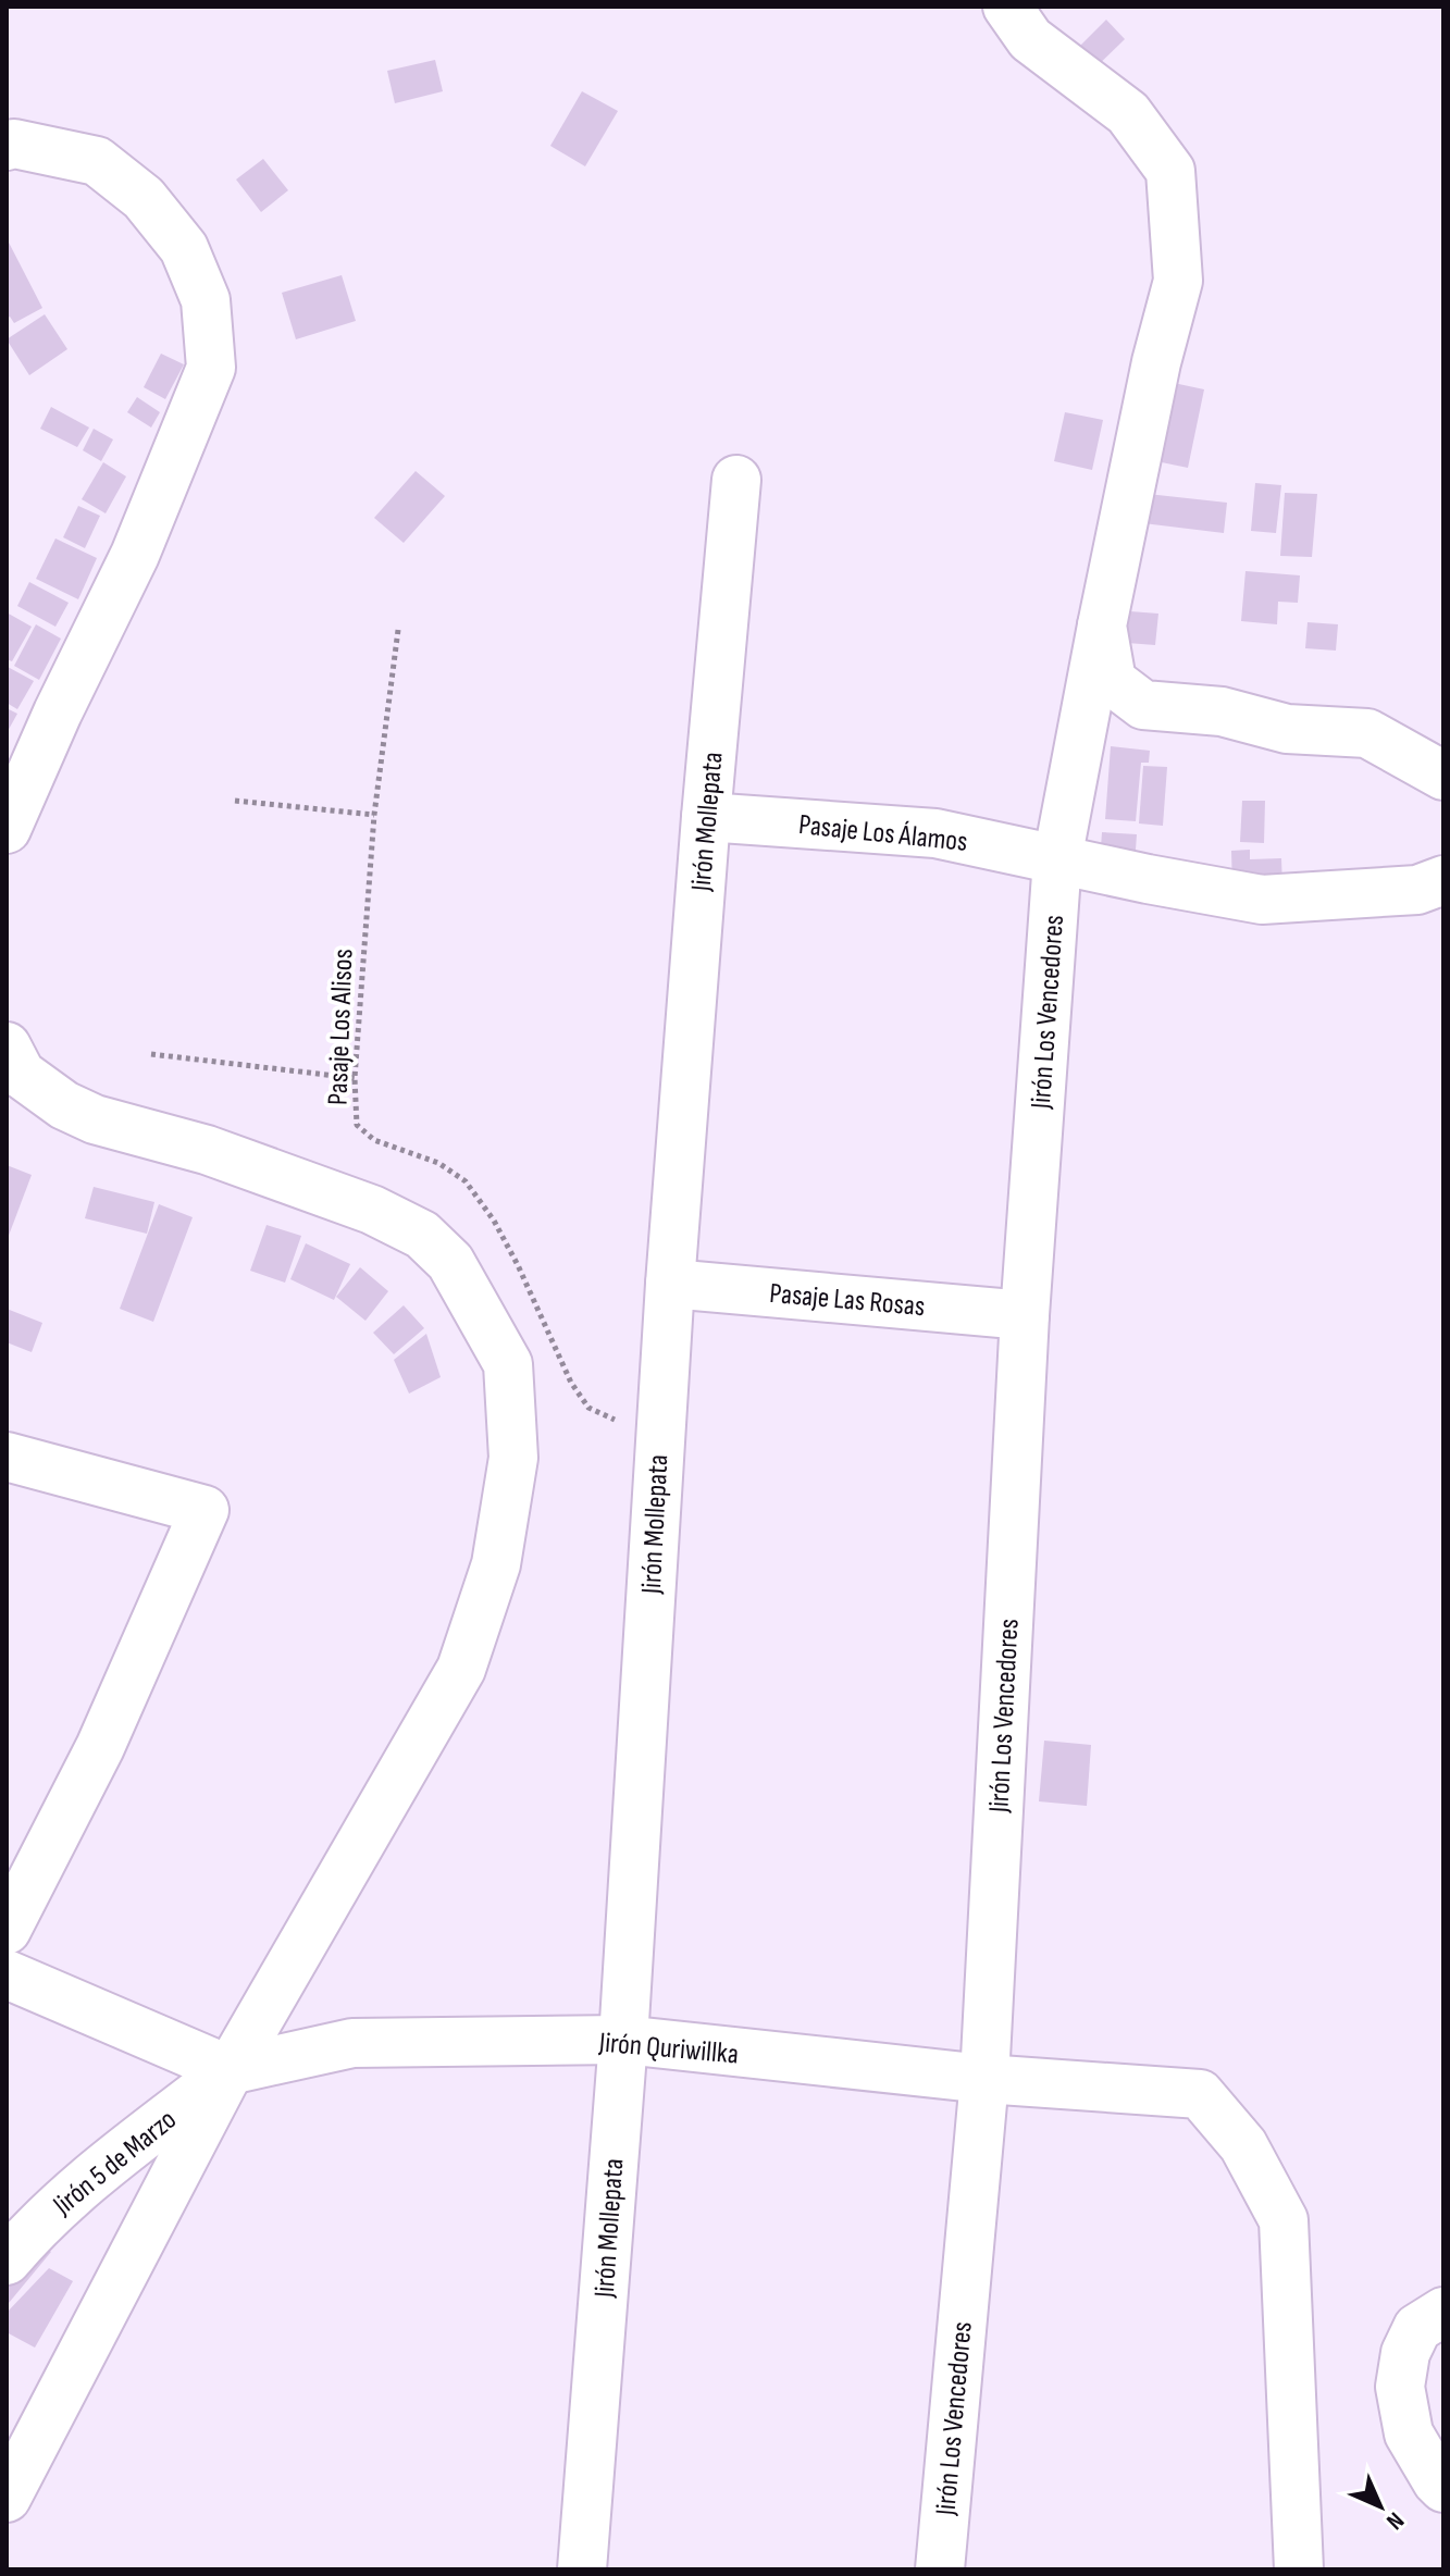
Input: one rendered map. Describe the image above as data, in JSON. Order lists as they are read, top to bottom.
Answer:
{
  "streets": {
    "street": [
      "Jirón Mollepata",
      "Pasaje Los Álamos",
      "Jirón Los Vencedores",
      "Pasaje Las Rosas",
      "Jirón Quriwillka",
      "Jirón 5 de Marzo"
    ],
    "path": ["Pasaje Los Alisos"]
  },
  "crossings": [
    ["Jirón Mollepata", "Pasaje Los Álamos"],
    ["Jirón Mollepata", "Pasaje Los Alisos"],
    ["Jirón Mollepata", "Pasaje Las Rosas"],
    ["Jirón Mollepata", "Jirón Quriwillka"],
    ["Pasaje Los Álamos", "Jirón Los Vencedores"],
    ["Jirón Los Vencedores", "Pasaje Las Rosas"],
    ["Jirón Los Vencedores", "Jirón Quriwillka"],
    ["Jirón Quriwillka", "Jirón 5 de Marzo"]
  ],
  "north": "bottom right"
}
